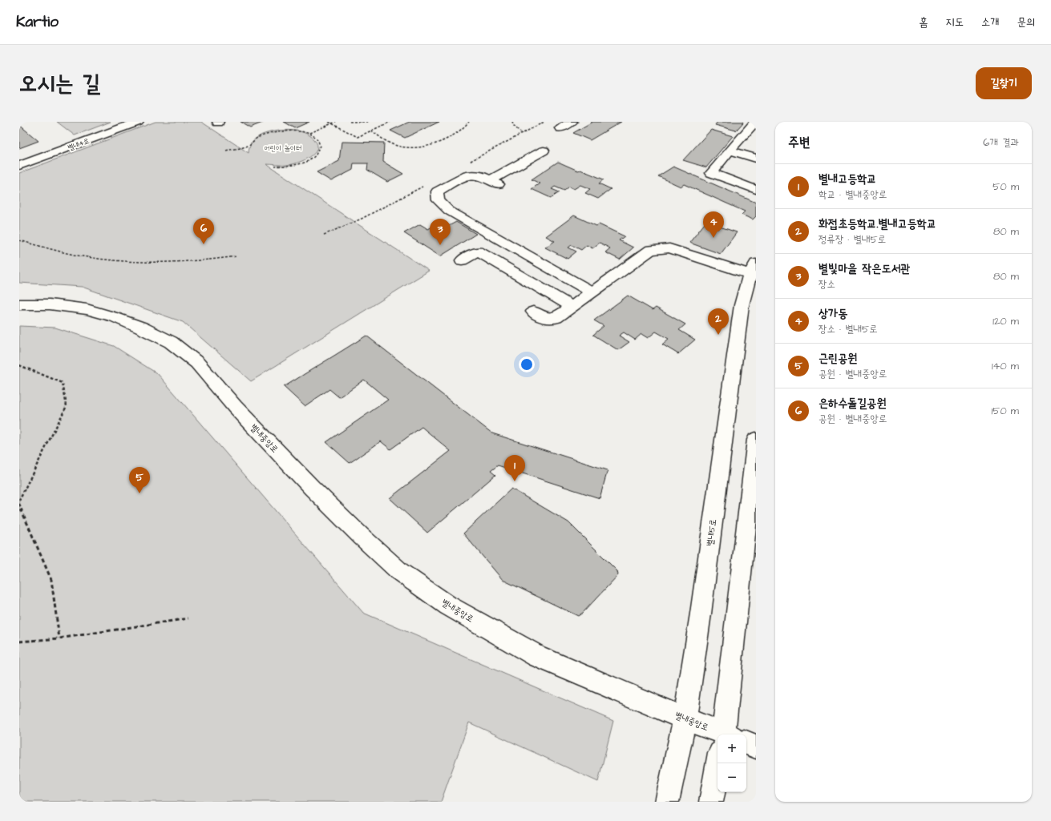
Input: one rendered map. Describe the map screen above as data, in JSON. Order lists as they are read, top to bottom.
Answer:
{
  "streets": {
    "street": ["별내4로", "별내중앙로", "별내5로"]
  },
  "crossings": [
    ["별내중앙로", "별내5로"]
  ],
  "parks": ["어린이 놀이터"],
  "page": {
    "header": "Kartio",
    "nav": [
      "홈",
      "지도",
      "소개",
      "문의"
    ],
    "buttons": "길찾기",
    "title": "오시는 길",
    "heading": ["주변", "6개 결과"],
    "list": [
      {
        "mark": "1",
        "name": "별내고등학교",
        "note": "학교 · 별내중앙로",
        "value": "50 m"
      },
      {
        "mark": "2",
        "name": "화접초등학교.별내고등학교",
        "note": "정류장 · 별내5로",
        "value": "80 m"
      },
      {
        "mark": "3",
        "name": "별빛마을 작은도서관",
        "note": "장소",
        "value": "80 m"
      },
      {
        "mark": "4",
        "name": "상가동",
        "note": "장소 · 별내5로",
        "value": "120 m"
      },
      {
        "mark": "5",
        "name": "근린공원",
        "note": "공원 · 별내중앙로",
        "value": "140 m"
      },
      {
        "mark": "6",
        "name": "은하수돌길공원",
        "note": "공원 · 별내중앙로",
        "value": "150 m"
      }
    ],
    "pins": [
      "4",
      "6",
      "3",
      "2",
      "1",
      "5"
    ],
    "map_buttons": ["+", "−"]
  }
}
